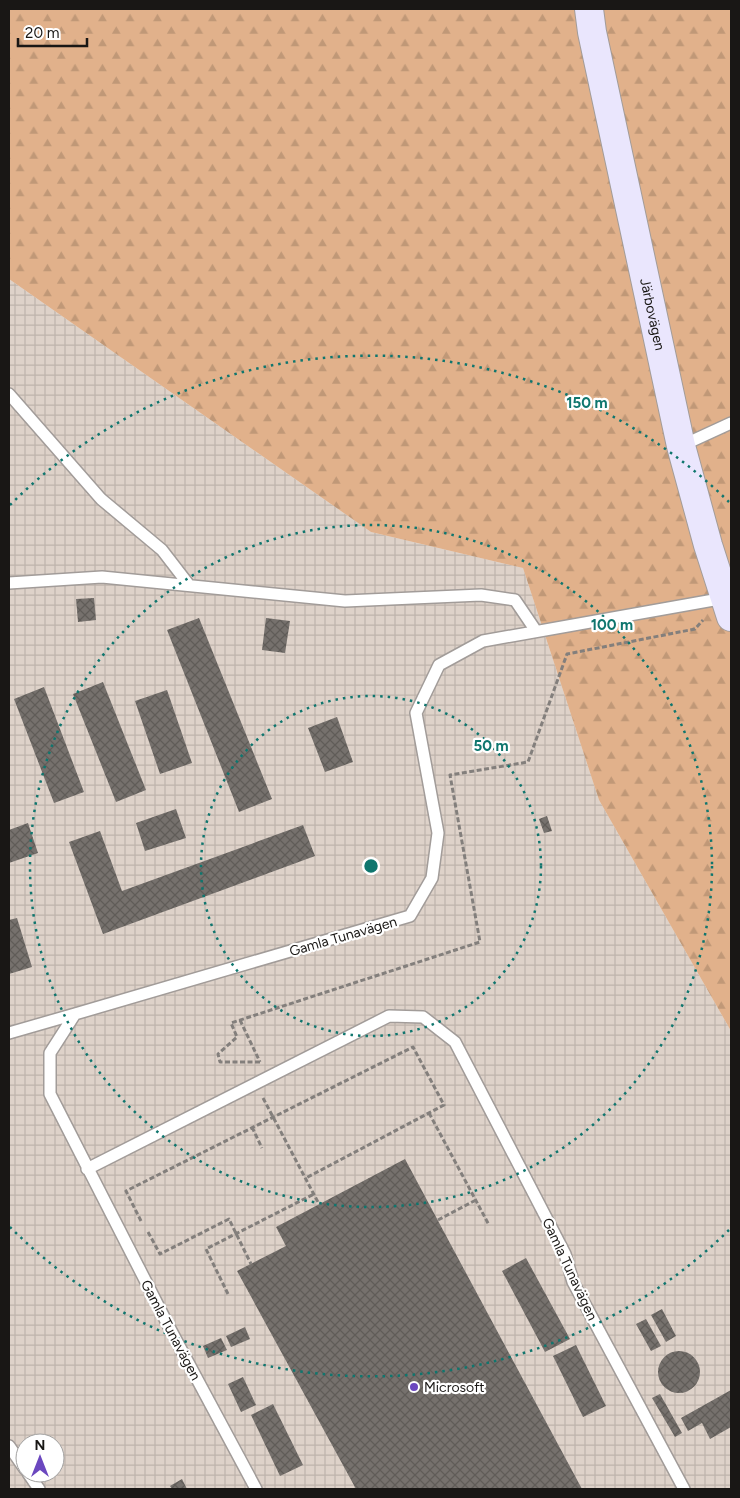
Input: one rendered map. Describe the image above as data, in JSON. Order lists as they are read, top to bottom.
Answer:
{
  "streets": {
    "main road": ["Järbovägen"],
    "lane": ["Gamla Tunavägen"]
  },
  "crossings": [
    ["Järbovägen", "Gamla Tunavägen"]
  ],
  "places": ["Microsoft"],
  "scale_bar": "20 m",
  "north": "top",
  "rings": ["150 m", "100 m", "50 m"]
}
